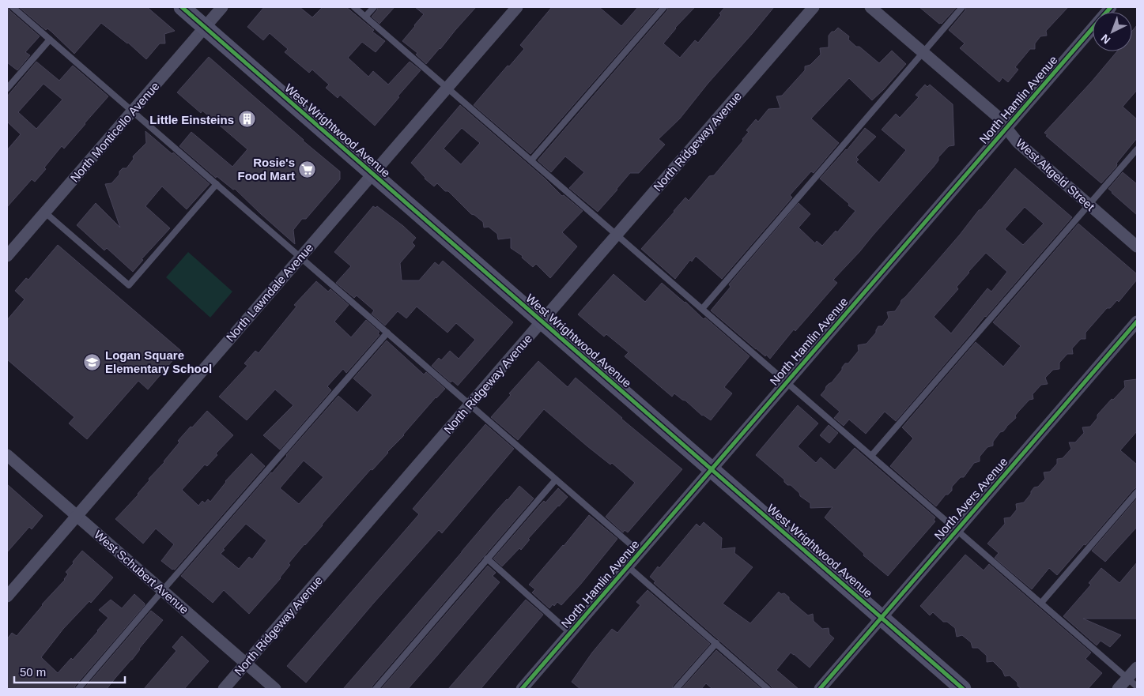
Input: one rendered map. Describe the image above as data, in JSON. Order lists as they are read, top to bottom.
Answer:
{
  "streets": {
    "street": [
      "North Hamlin Avenue",
      "West Wrightwood Avenue",
      "North Monticello Avenue",
      "North Ridgeway Avenue",
      "West Altgeld Street",
      "North Lawndale Avenue",
      "North Avers Avenue",
      "West Schubert Avenue"
    ]
  },
  "crossings": [
    ["North Hamlin Avenue", "West Wrightwood Avenue"],
    ["North Hamlin Avenue", "West Altgeld Street"],
    ["West Wrightwood Avenue", "North Monticello Avenue"],
    ["West Wrightwood Avenue", "North Ridgeway Avenue"],
    ["West Wrightwood Avenue", "North Lawndale Avenue"],
    ["West Wrightwood Avenue", "North Avers Avenue"],
    ["North Ridgeway Avenue", "West Schubert Avenue"],
    ["North Lawndale Avenue", "West Schubert Avenue"]
  ],
  "places": {
    "building": ["Little Einsteins"],
    "supermarket": ["Rosie's Food Mart"],
    "school or university": ["Logan Square Elementary School"]
  },
  "scale_bar": "50 m",
  "north": "bottom left"
}
